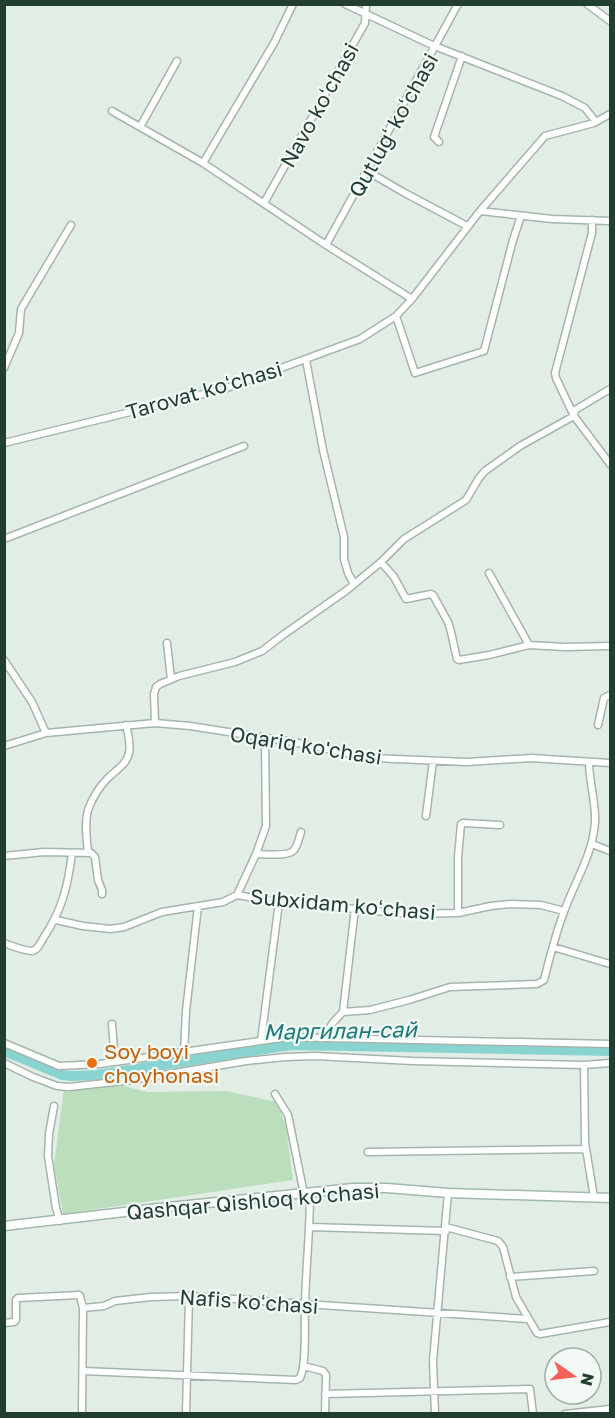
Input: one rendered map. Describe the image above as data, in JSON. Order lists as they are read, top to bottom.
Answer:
{
  "streets": {
    "main road": ["Qashqar Qishloq koʻchasi"],
    "street": [
      "Navo koʻchasi",
      "Qutlugʻ koʻchasi",
      "Tarovat koʻchasi",
      "Oqariq ko'chasi",
      "Subxidam koʻchasi",
      "Nafis koʻchasi"
    ]
  },
  "water": ["Маргилан-сай"],
  "places": ["Soy boyi choyhonasi"],
  "north": "right"
}
